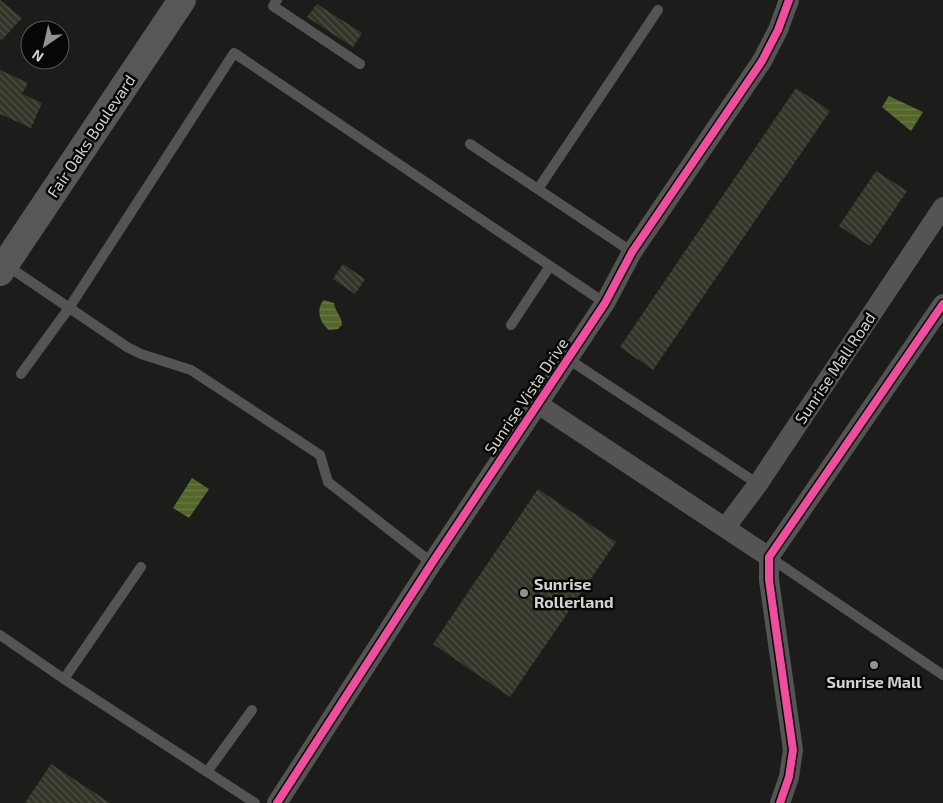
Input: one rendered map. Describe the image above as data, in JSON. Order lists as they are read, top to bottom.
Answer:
{
  "streets": {
    "main road": ["Fair Oaks Boulevard"],
    "street": ["Sunrise Mall Road", "Sunrise Vista Drive"]
  },
  "places": ["Sunrise Rollerland", "Sunrise Mall"],
  "north": "bottom left"
}
